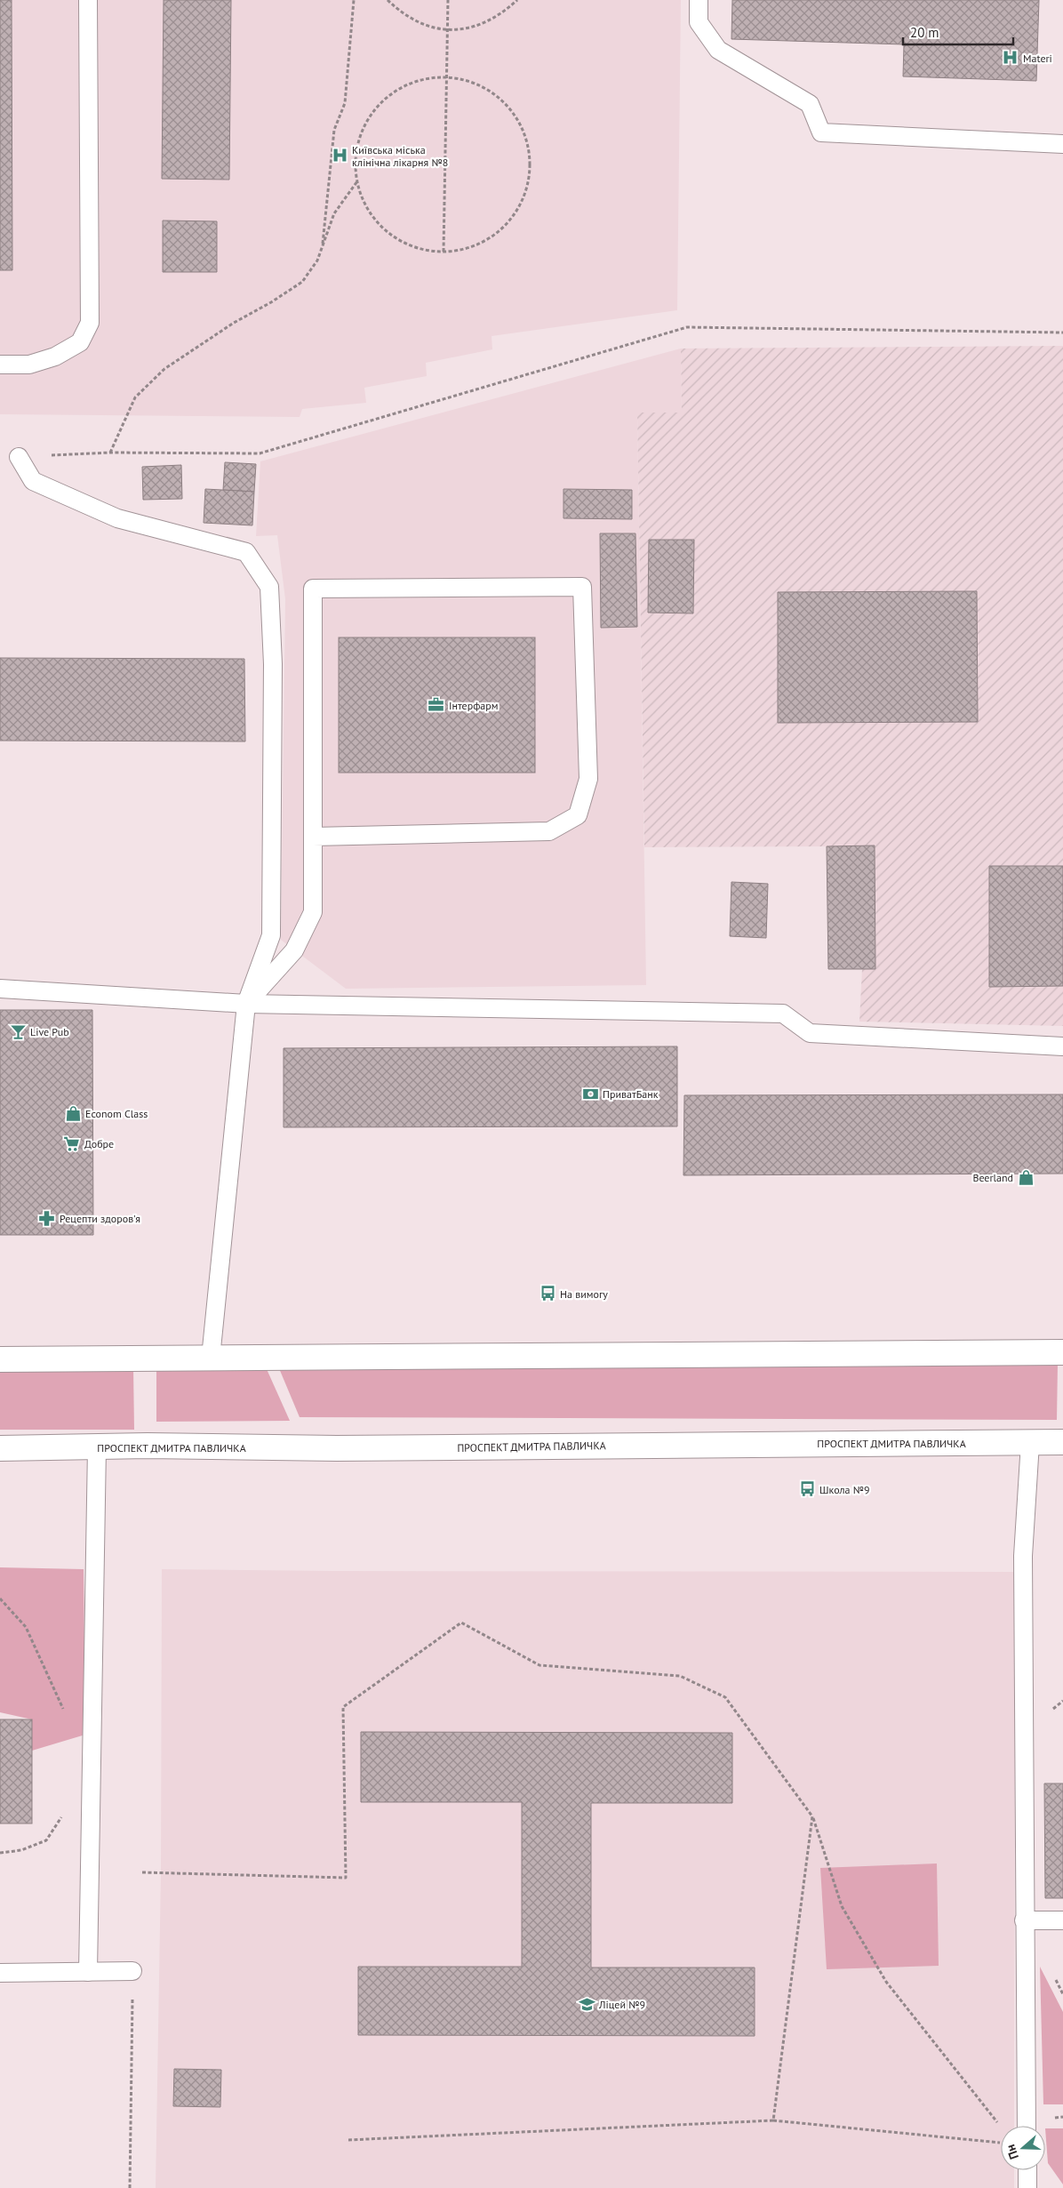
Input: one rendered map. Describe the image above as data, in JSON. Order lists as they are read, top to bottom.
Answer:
{
  "streets": {
    "street": ["ПРОСПЕКТ ДМИТРА ПАВЛИЧКА"]
  },
  "places": {
    "hospital": ["Materi", "Київська міська клінічна лікарня №8"],
    "office": ["Інтерфарм"],
    "bar": ["Live Pub"],
    "bank": ["ПриватБанк"],
    "shop": ["Econom Class", "Beerland"],
    "supermarket": ["Добре"],
    "pharmacy": ["Рецепти здоров'я"],
    "bus stop": ["На вимогу", "Школа №9"],
    "school or university": ["Ліцей №9"]
  },
  "scale_bar": "20 m",
  "north": "left"
}
